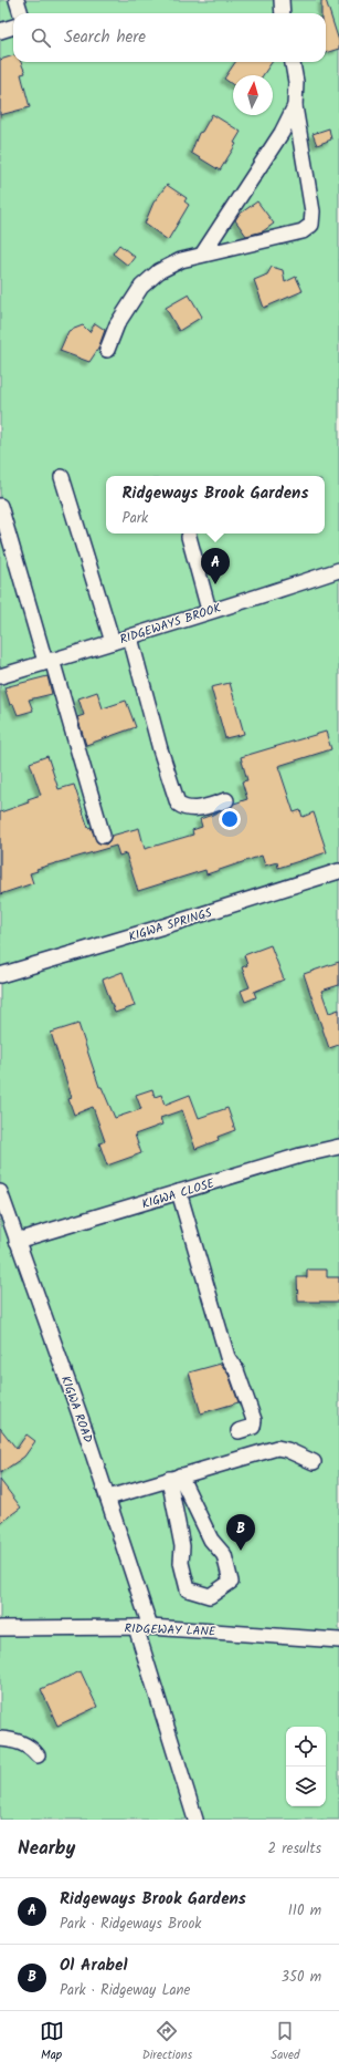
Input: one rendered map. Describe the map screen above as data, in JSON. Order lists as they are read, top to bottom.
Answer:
{
  "streets": {
    "street": [
      "RIDGEWAYS BROOK",
      "KIGWA SPRINGS",
      "KIGWA CLOSE",
      "KIGWA ROAD",
      "RIDGEWAY LANE"
    ]
  },
  "crossings": [
    ["KIGWA CLOSE", "KIGWA ROAD"],
    ["KIGWA ROAD", "RIDGEWAY LANE"]
  ],
  "north": "top",
  "page": {
    "search": "Search here",
    "popup": ["Ridgeways Brook Gardens", "Park"],
    "pins": ["A", "B"],
    "heading": ["Nearby", "2 results"],
    "list": [
      {
        "mark": "A",
        "name": "Ridgeways Brook Gardens",
        "note": "Park · Ridgeways Brook",
        "value": "110 m"
      },
      {
        "mark": "B",
        "name": "Ol Arabel",
        "note": "Park · Ridgeway Lane",
        "value": "350 m"
      }
    ],
    "nav": ["Map", "Directions", "Saved"]
  }
}
